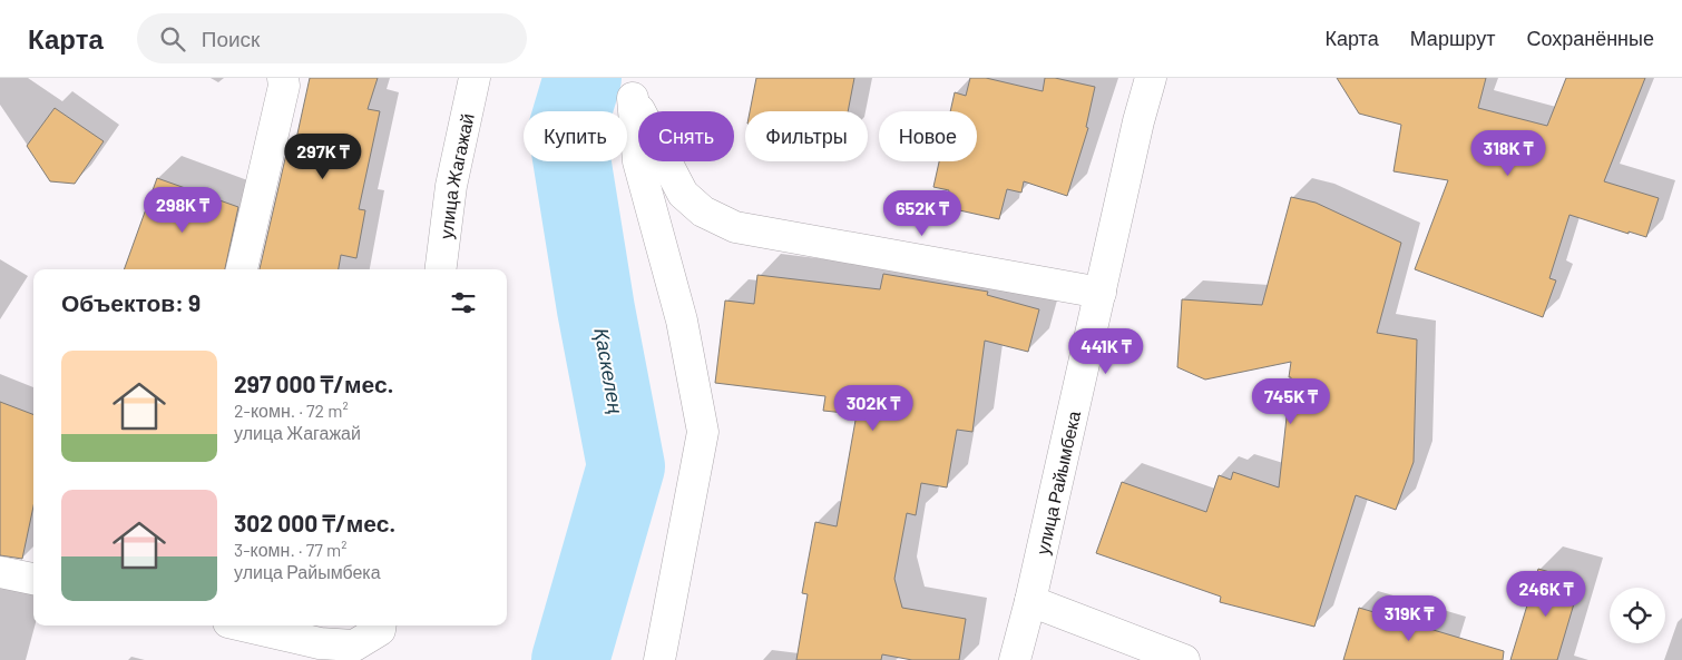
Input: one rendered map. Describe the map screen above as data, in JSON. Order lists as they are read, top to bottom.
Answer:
{
  "streets": {
    "street": ["улица Жагажай", "улица Райымбека"]
  },
  "water": ["Қаскелең"],
  "page": {
    "header": "Карта",
    "search": "Поиск",
    "nav": ["Карта", "Маршрут", "Сохранённые"],
    "chip": [
      "Купить",
      "Снять",
      "Фильтры",
      "Новое"
    ],
    "price": [
      "318K ₸",
      "297K ₸",
      "298K ₸",
      "652K ₸",
      "441K ₸",
      "745K ₸",
      "302K ₸",
      "246K ₸",
      "319K ₸"
    ],
    "heading": "Объектов: 9",
    "list": [
      {
        "name": "297 000 ₸/мес.",
        "note": "2-комн. · 72 m² · улица Жагажай"
      },
      {
        "name": "302 000 ₸/мес.",
        "note": "3-комн. · 77 m² · улица Райымбека"
      }
    ]
  }
}
